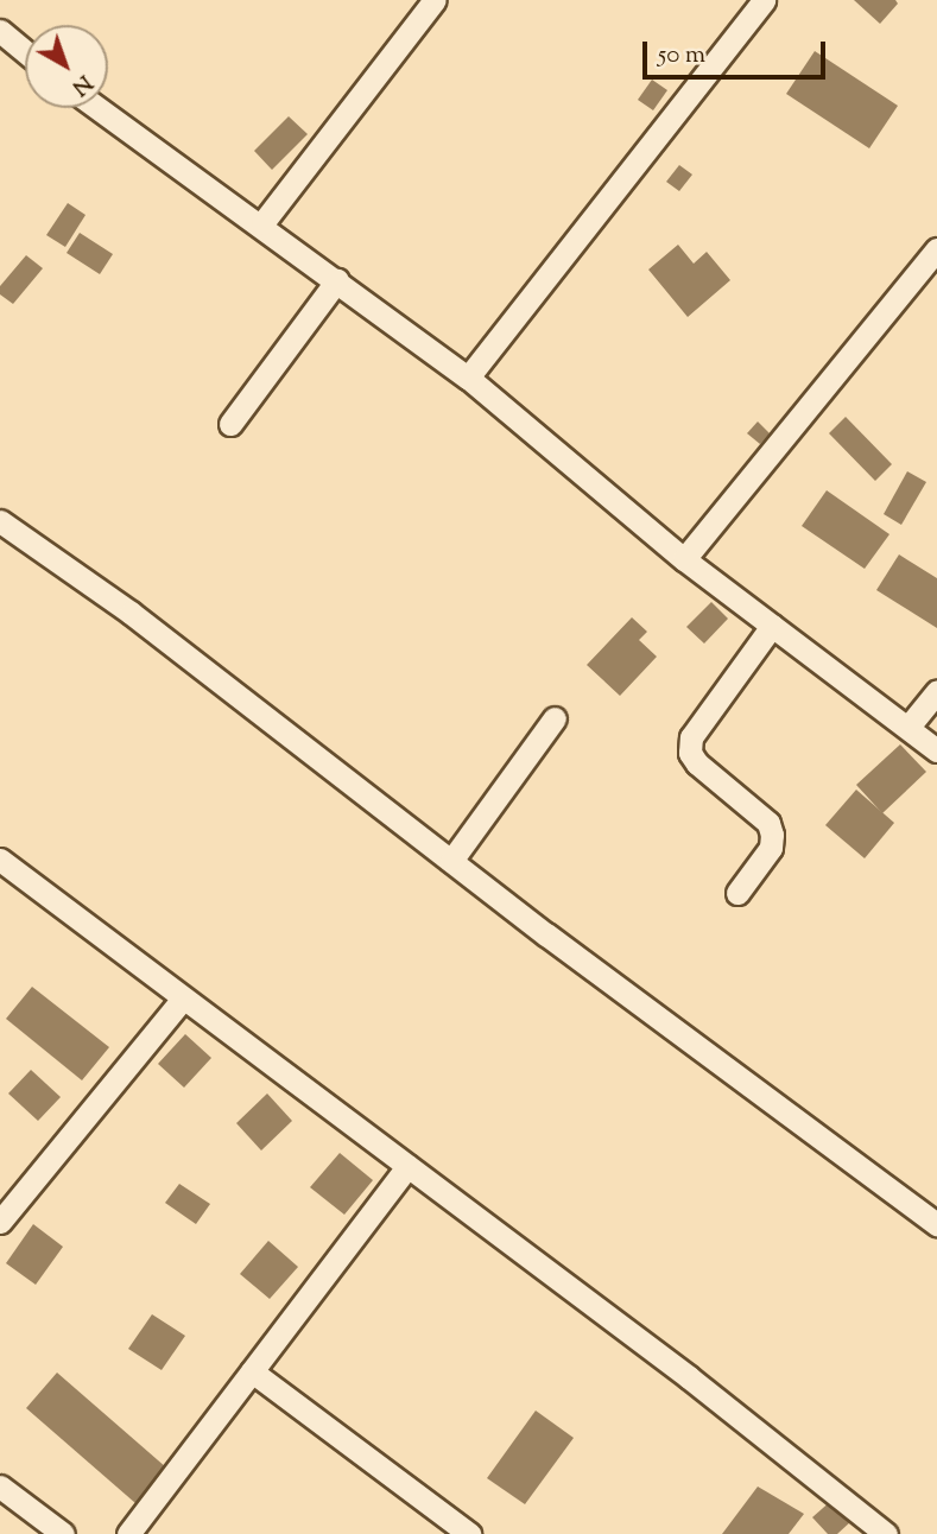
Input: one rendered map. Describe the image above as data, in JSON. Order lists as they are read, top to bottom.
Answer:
{
  "scale_bar": "50 m",
  "north": "bottom right"
}
